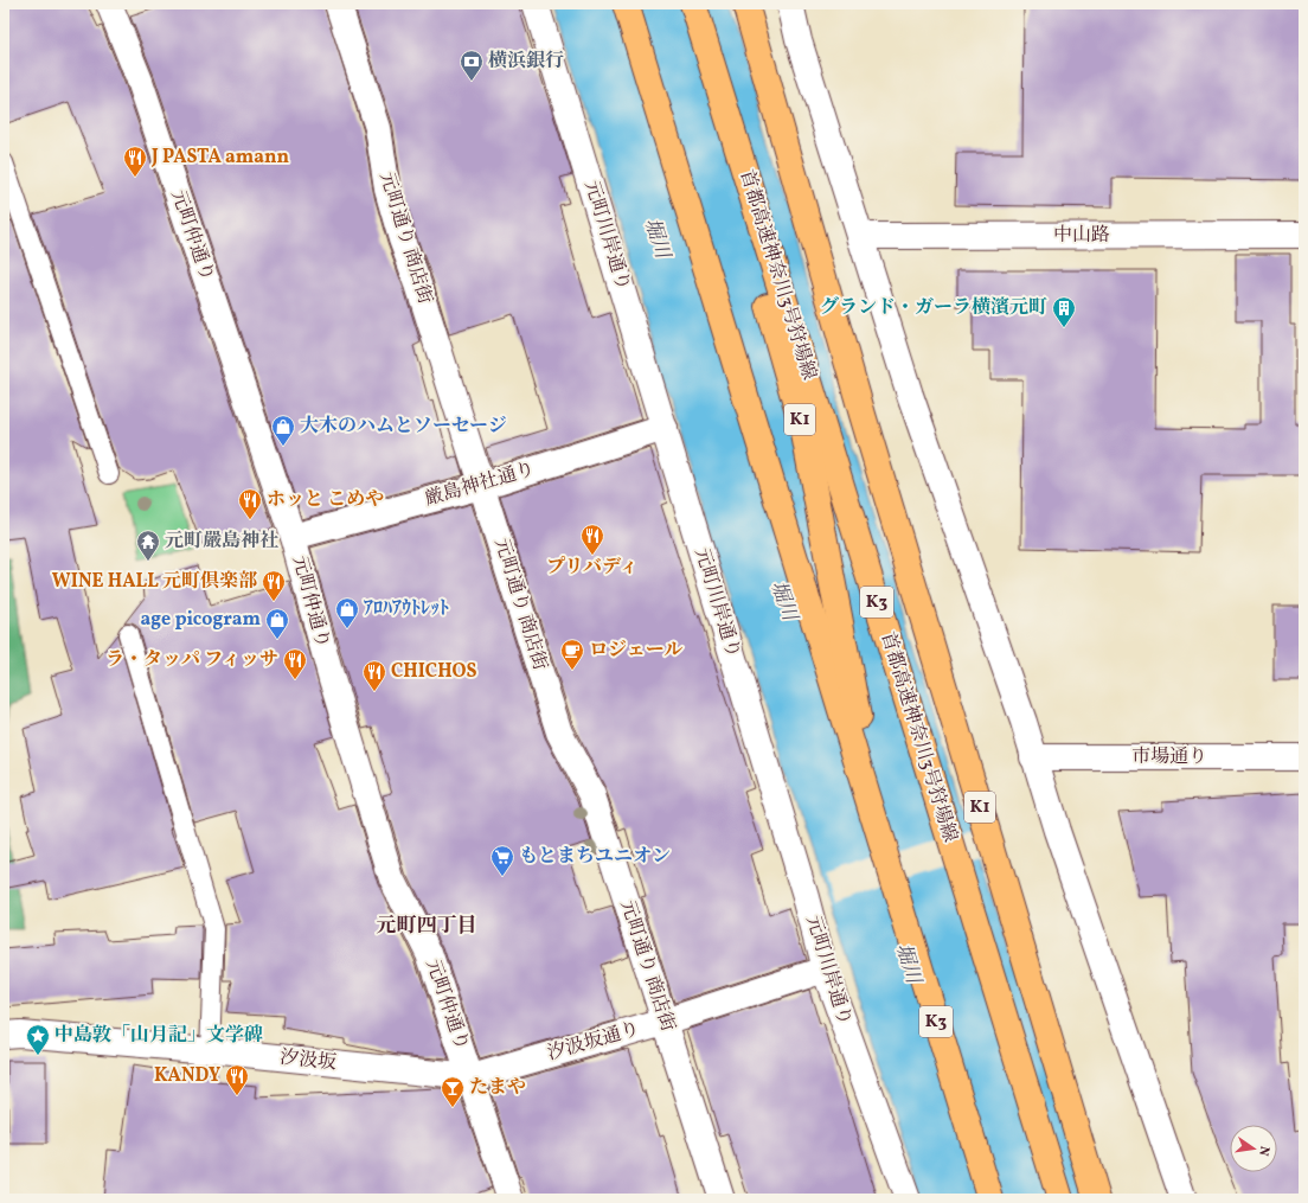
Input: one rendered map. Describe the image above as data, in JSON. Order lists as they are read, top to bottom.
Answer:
{
  "streets": {
    "highway": ["首都高速神奈川3号狩場線", "K1", "K3"],
    "street": [
      "元町仲通り",
      "元町川岸通り",
      "中山路",
      "元町通り 商店街",
      "厳島神社通り",
      "市場通り",
      "汐汲坂通り",
      "汐汲坂"
    ]
  },
  "crossings": [
    ["元町仲通り", "厳島神社通り"],
    ["元町仲通り", "汐汲坂通り"],
    ["元町仲通り", "汐汲坂"],
    ["元町川岸通り", "厳島神社通り"],
    ["元町川岸通り", "汐汲坂通り"],
    ["元町通り 商店街", "厳島神社通り"],
    ["元町通り 商店街", "汐汲坂通り"],
    ["K1", "K3"],
    ["汐汲坂通り", "汐汲坂"]
  ],
  "districts": ["元町四丁目"],
  "water": ["堀川"],
  "places": {
    "bank": ["横浜銀行"],
    "restaurant": [
      "J PASTA amann",
      "ホッと こめや",
      "プリバディ",
      "WINE HALL 元町倶楽部",
      "ラ・タッパ フィッサ",
      "CHICHOS",
      "KANDY"
    ],
    "building": ["グランド・ガーラ横濱元町"],
    "shop": ["大木のハムとソーセージ", "ｱﾛﾊｱｳﾄﾚｯﾄ", "age picogram"],
    "temple": ["元町嚴島神社"],
    "cafe": ["ロジェール"],
    "supermarket": ["もとまちユニオン"],
    "place": ["中島敦「山月記」文学碑"],
    "bar": ["たまや"]
  },
  "north": "right"
}
